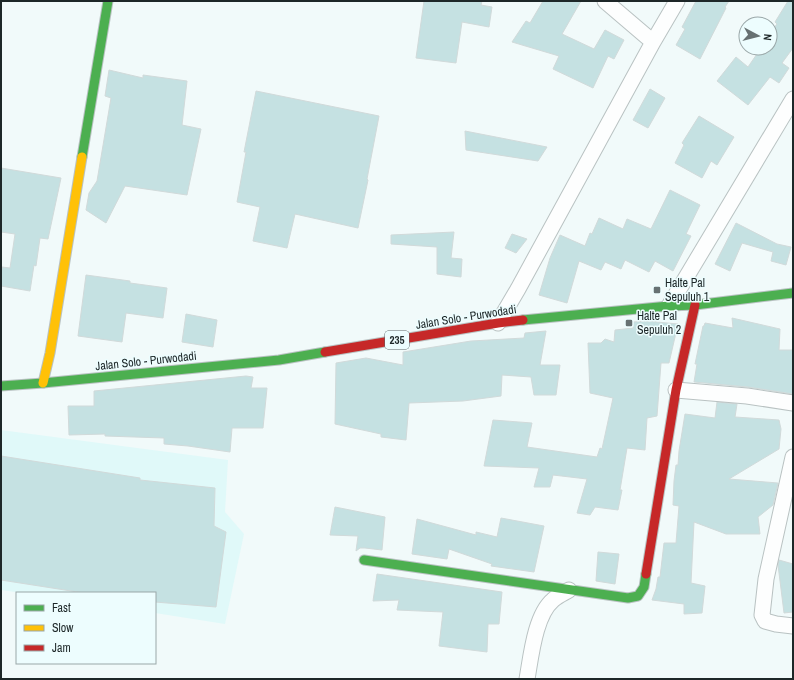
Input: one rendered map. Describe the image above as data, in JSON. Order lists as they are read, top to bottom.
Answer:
{
  "streets": {
    "street": ["Jalan Solo - Purwodadi", "235"]
  },
  "places": {
    "transit": ["Halte Pal Sepuluh 1", "Halte Pal Sepuluh 2"]
  },
  "legend": ["Fast", "Slow", "Jam"],
  "north": "right"
}
